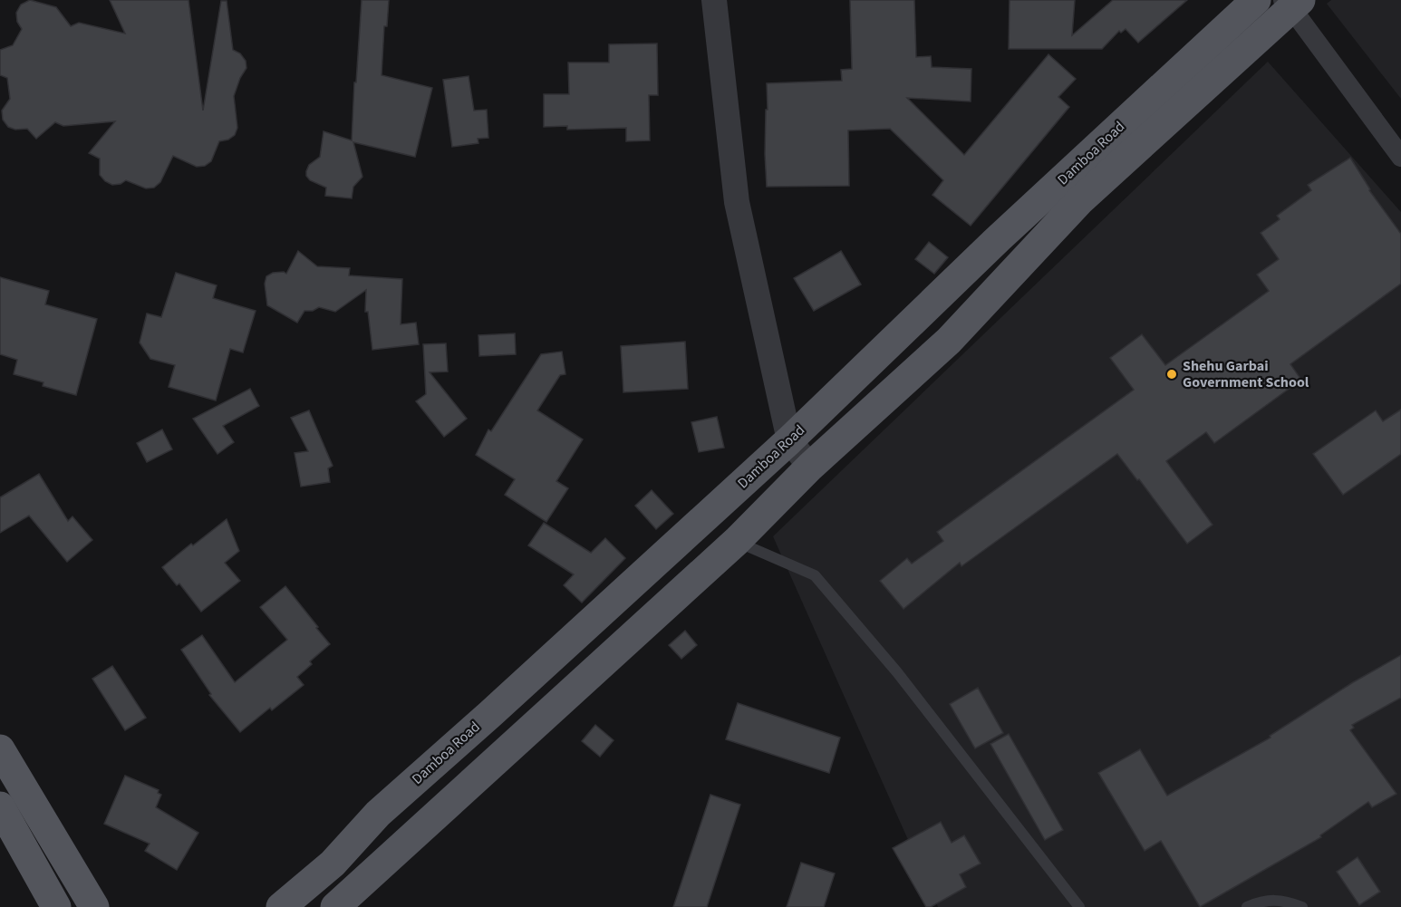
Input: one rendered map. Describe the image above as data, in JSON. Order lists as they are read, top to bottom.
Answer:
{
  "streets": {
    "main road": ["Damboa Road"]
  },
  "places": ["Shehu Garbai Government School"]
}
